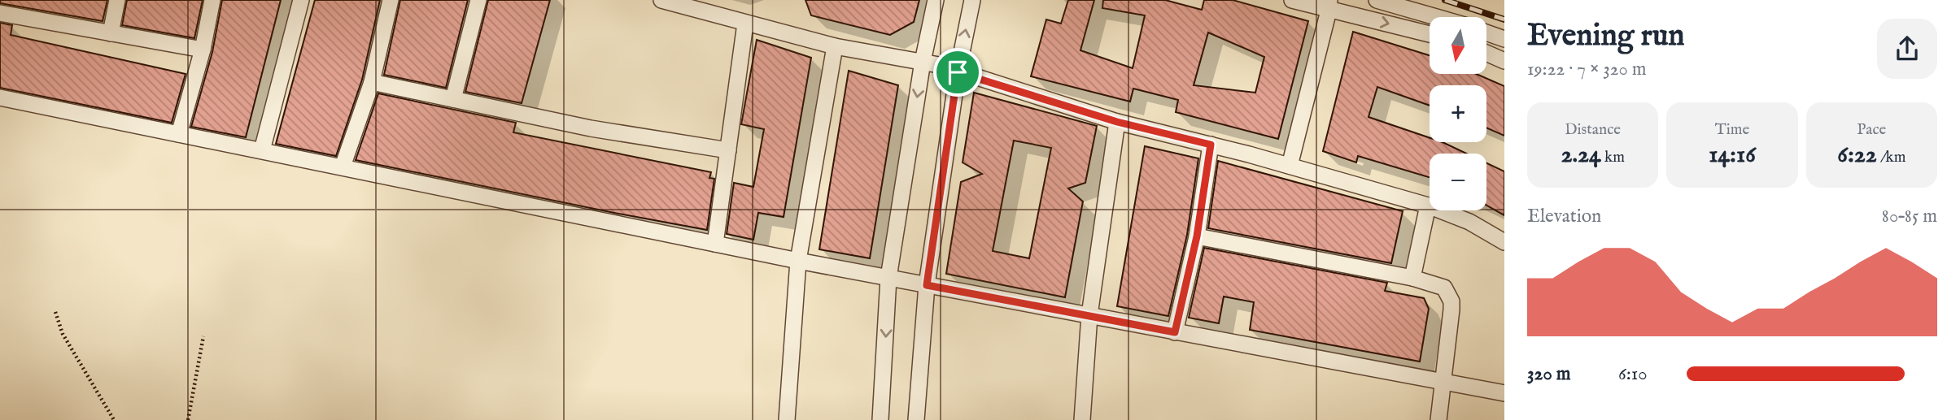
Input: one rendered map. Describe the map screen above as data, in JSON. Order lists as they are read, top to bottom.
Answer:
{
  "north": "bottom",
  "page": {
    "heading": ["Evening run", "19:22 · 7 × 320 m"],
    "map_buttons": ["+", "−"],
    "stats": [
      ["Distance", "2.24 km"],
      ["Time", "14:16"],
      ["Pace", "6:22 /km"]
    ],
    "chart": ["Elevation", "80–85 m"],
    "list": [
      {
        "name": "320 m",
        "note": "6:10"
      }
    ]
  }
}
